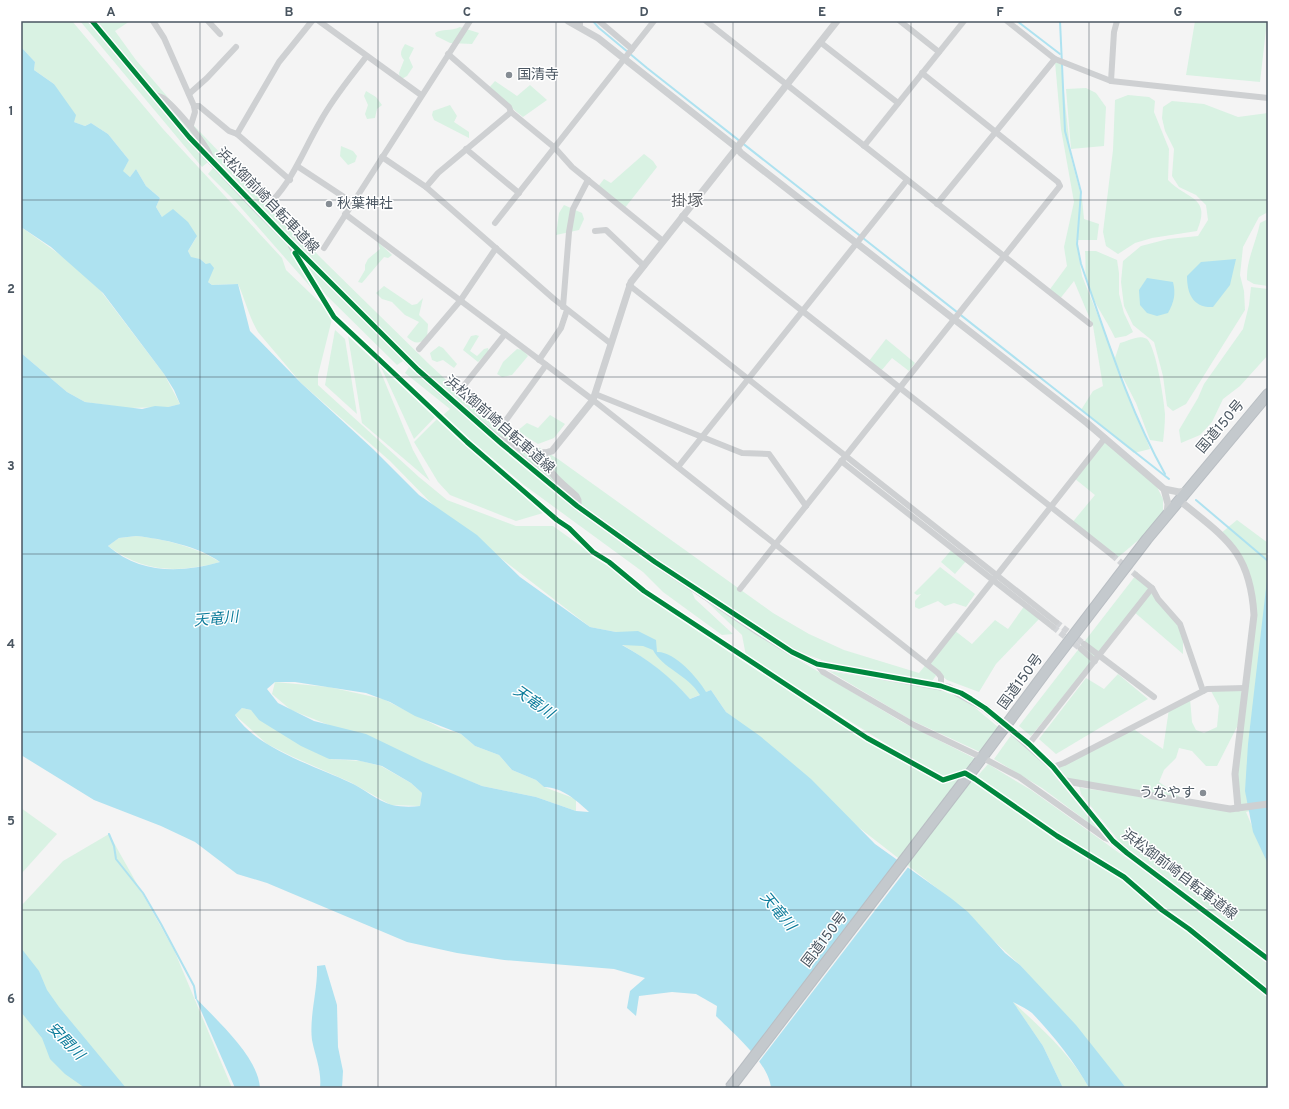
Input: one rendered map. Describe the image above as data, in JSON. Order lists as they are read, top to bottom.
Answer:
{
  "streets": {
    "highway": ["国道150号"],
    "main road": ["浜松御前崎自転車道線"]
  },
  "districts": ["掛塚"],
  "water": ["天竜川", "安間川"],
  "places": ["国清寺", "秋葉神社", "うなやす"],
  "grid": {
    "columns": [
      "A",
      "B",
      "C",
      "D",
      "E",
      "F",
      "G"
    ],
    "rows": [
      "1",
      "2",
      "3",
      "4",
      "5",
      "6"
    ]
  }
}
